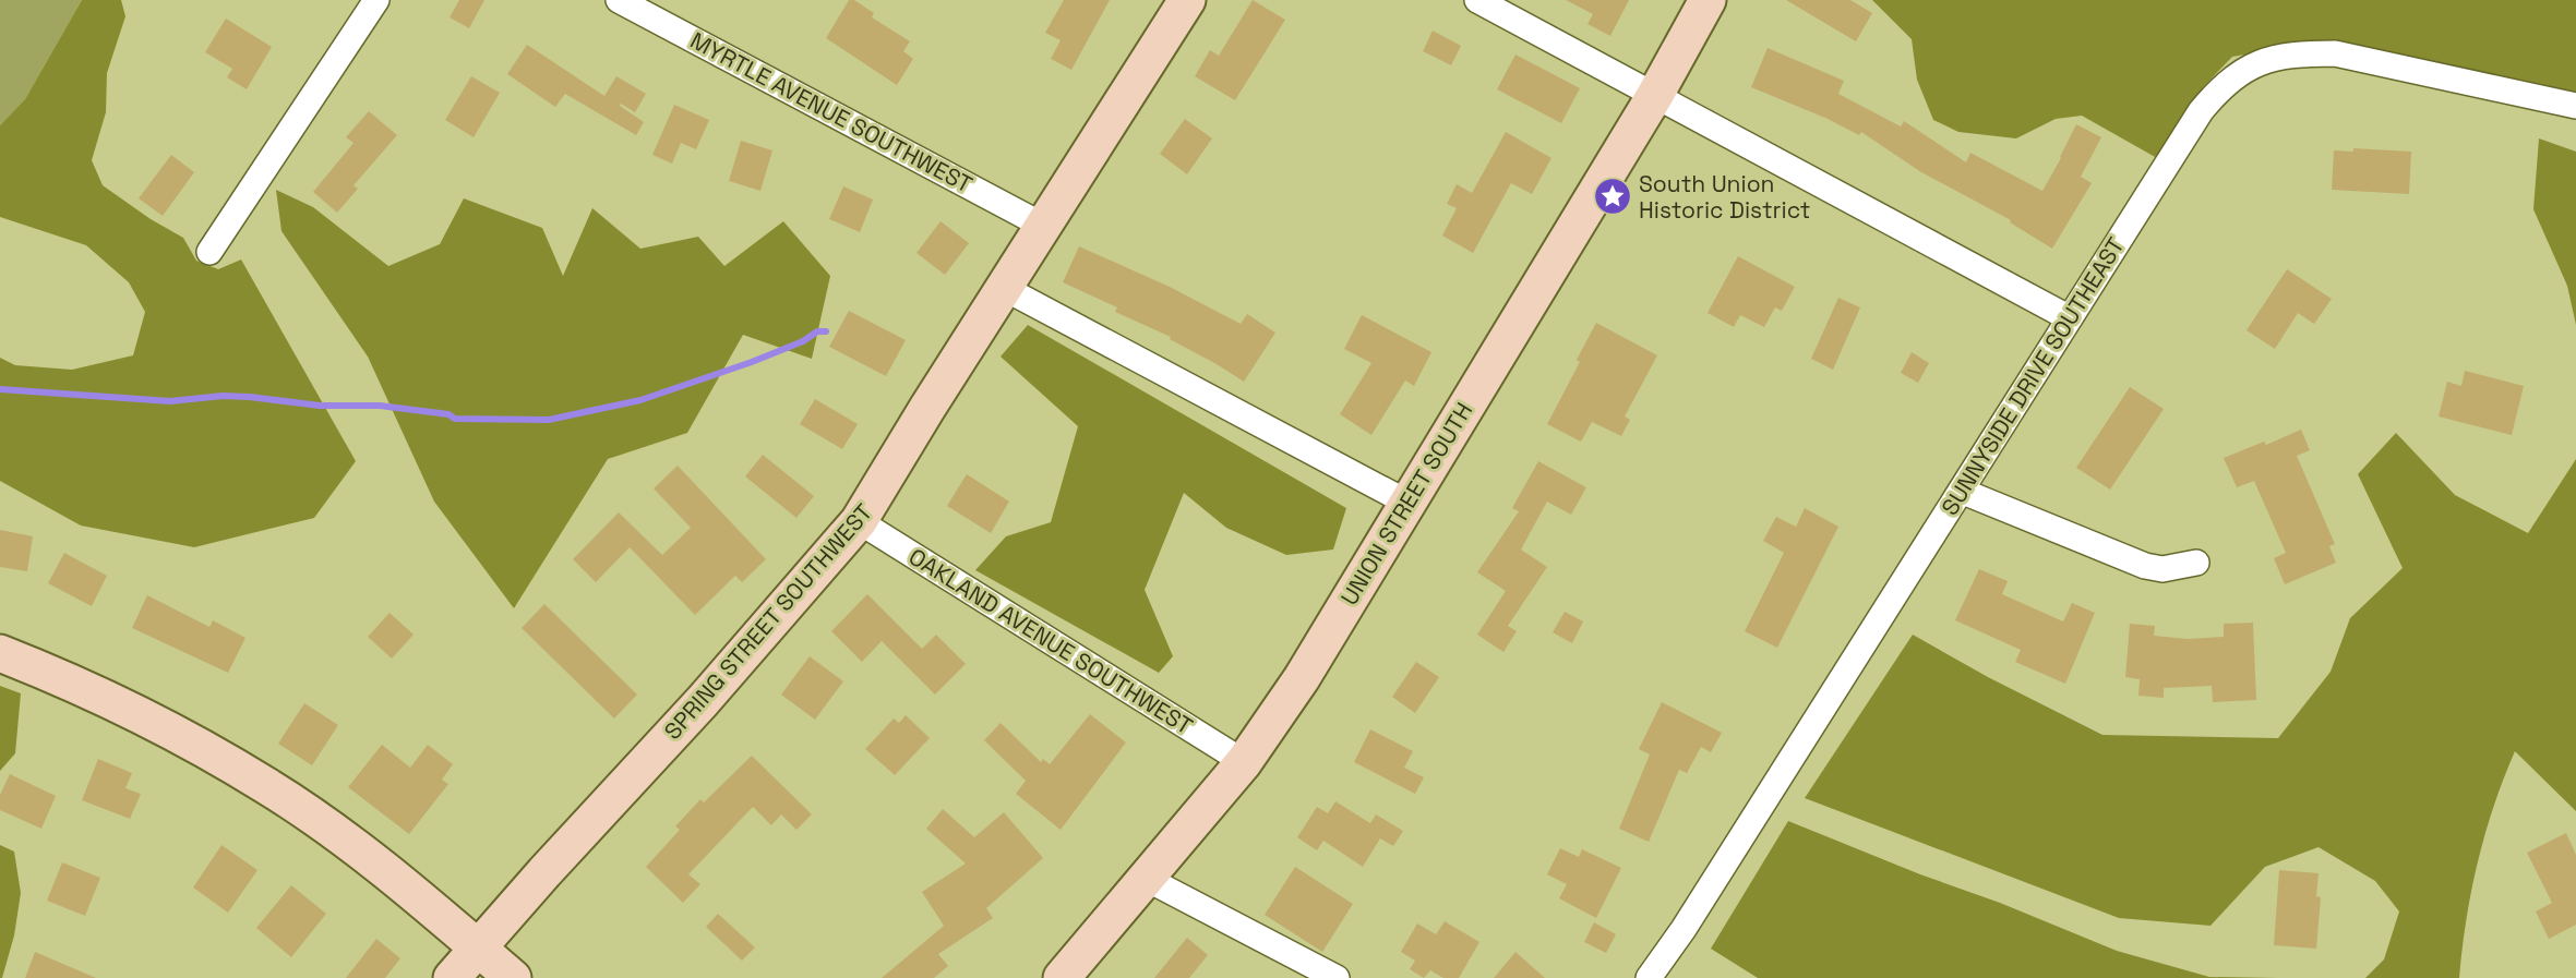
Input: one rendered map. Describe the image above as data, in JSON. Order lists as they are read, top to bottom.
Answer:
{
  "streets": {
    "street": [
      "MYRTLE AVENUE SOUTHWEST",
      "SUNNYSIDE DRIVE SOUTHEAST",
      "UNION STREET SOUTH",
      "SPRING STREET SOUTHWEST",
      "OAKLAND AVENUE SOUTHWEST"
    ]
  },
  "crossings": [
    ["MYRTLE AVENUE SOUTHWEST", "SPRING STREET SOUTHWEST"],
    ["UNION STREET SOUTH", "OAKLAND AVENUE SOUTHWEST"],
    ["SPRING STREET SOUTHWEST", "OAKLAND AVENUE SOUTHWEST"]
  ],
  "places": {
    "place": ["South Union Historic District"]
  }
}
